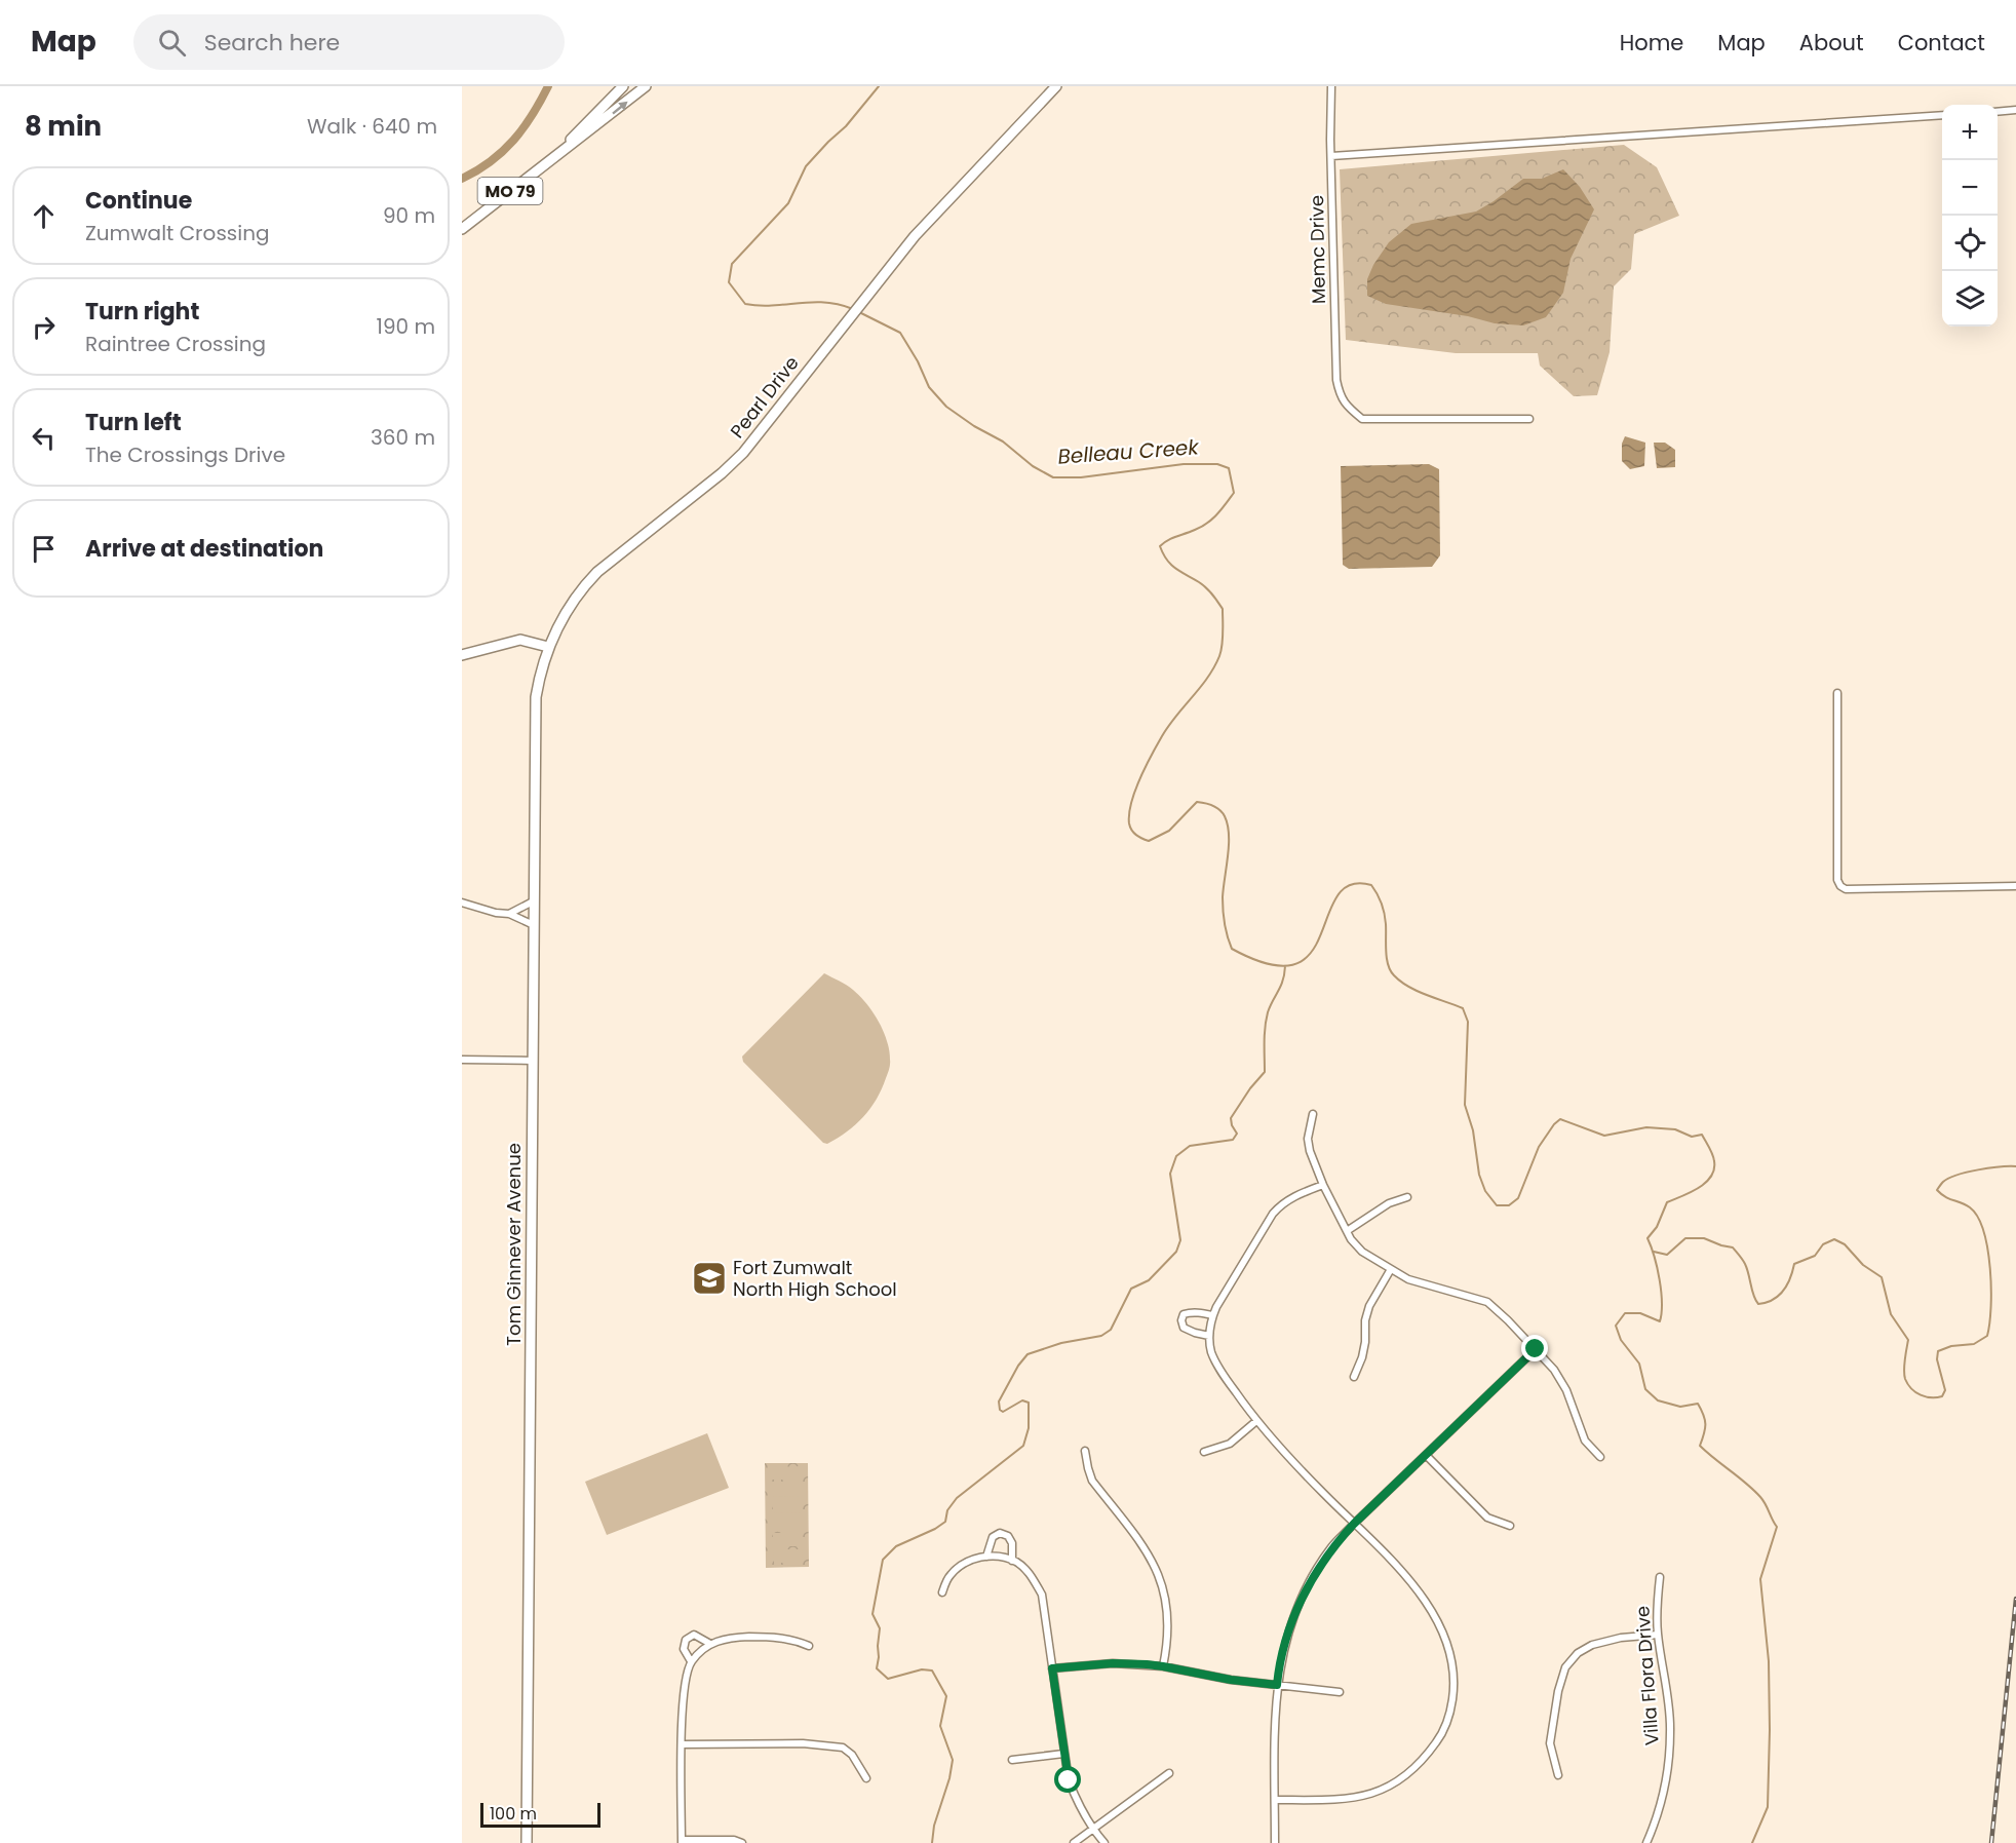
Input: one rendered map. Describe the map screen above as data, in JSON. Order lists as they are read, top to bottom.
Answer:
{
  "streets": {
    "main road": ["MO 79", "Pearl Drive", "Tom Ginnever Avenue"],
    "street": ["Memc Drive", "Villa Flora Drive"]
  },
  "crossings": [
    ["Pearl Drive", "Tom Ginnever Avenue"]
  ],
  "water": ["Belleau Creek"],
  "places": {
    "school or university": ["Fort Zumwalt North High School"]
  },
  "scale_bar": "100 m",
  "page": {
    "header": "Map",
    "search": "Search here",
    "nav": [
      "Home",
      "Map",
      "About",
      "Contact"
    ],
    "heading": ["8 min", "Walk · 640 m"],
    "map_buttons": ["+", "−"],
    "list": [
      ["Continue", "Zumwalt Crossing", "90 m"],
      ["Turn right", "Raintree Crossing", "190 m"],
      ["Turn left", "The Crossings Drive", "360 m"],
      "Arrive at destination"
    ],
    "scale": "100 m"
  }
}
